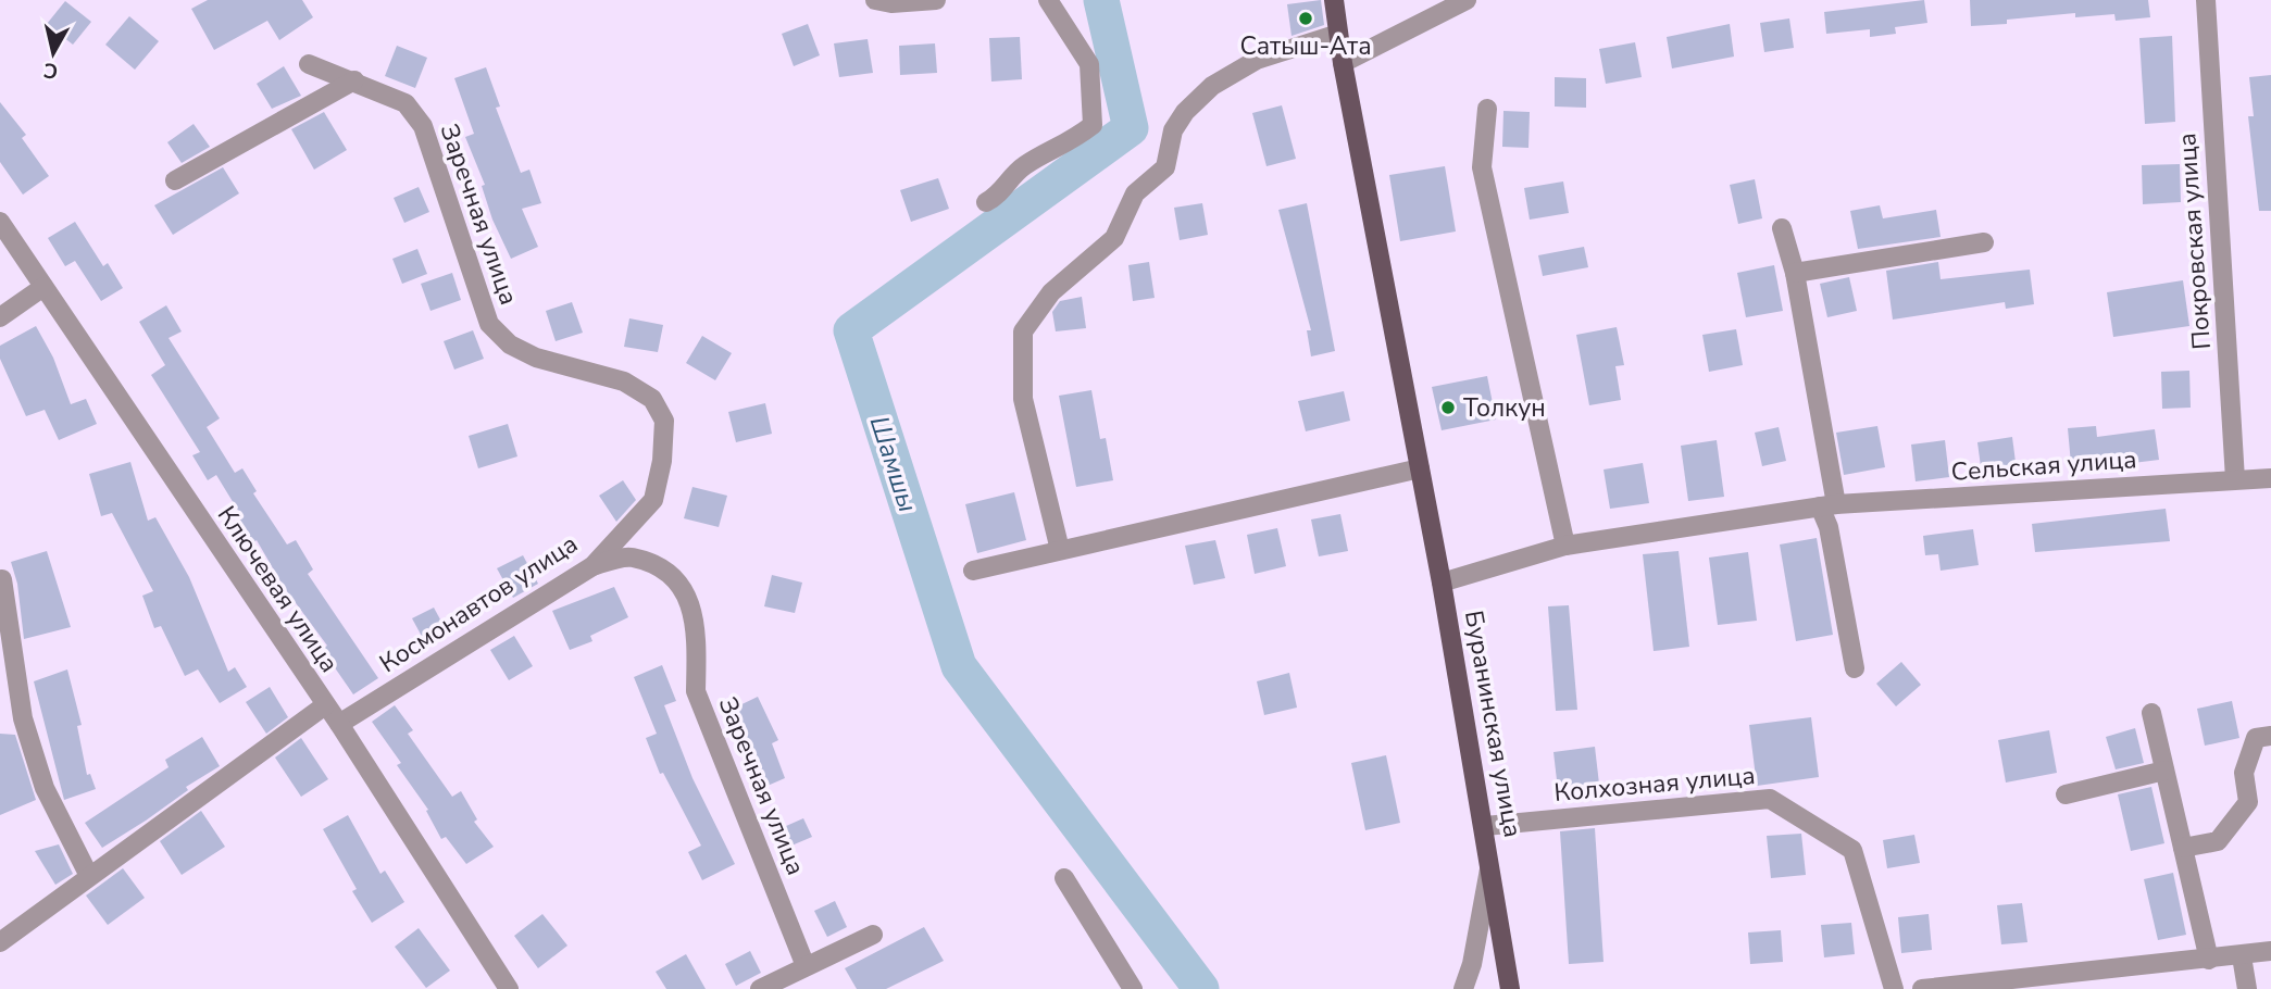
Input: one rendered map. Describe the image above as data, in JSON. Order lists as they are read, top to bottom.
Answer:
{
  "streets": {
    "main road": ["Буранинская улица"],
    "street": [
      "Заречная улица",
      "Покровская улица",
      "Сельская улица",
      "Ключевая улица",
      "Космонавтов улица",
      "Колхозная улица"
    ]
  },
  "crossings": [
    ["Заречная улица", "Космонавтов улица"],
    ["Покровская улица", "Сельская улица"],
    ["Сельская улица", "Буранинская улица"],
    ["Ключевая улица", "Космонавтов улица"],
    ["Буранинская улица", "Колхозная улица"]
  ],
  "water": ["Шамшы"],
  "places": ["Сатыш-Ата", "Толкун"],
  "north": "bottom"
}
